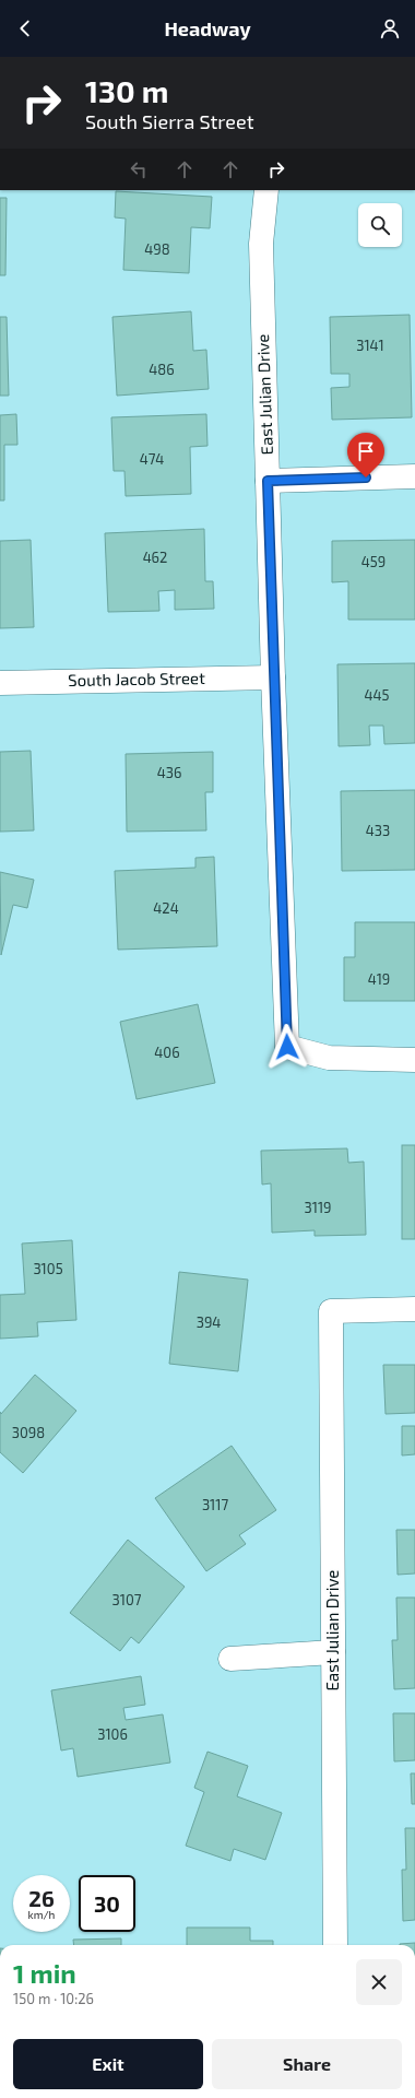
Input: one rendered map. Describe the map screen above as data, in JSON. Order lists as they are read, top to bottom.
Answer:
{
  "streets": {
    "street": ["East Julian Drive", "South Jacob Street"]
  },
  "crossings": [
    ["East Julian Drive", "South Jacob Street"]
  ],
  "house_numbers": [
    "498",
    "3141",
    "486",
    "474",
    "462",
    "459",
    "445",
    "436",
    "433",
    "424",
    "419",
    "406",
    "3119",
    "3105",
    "394",
    "3098",
    "3117",
    "3107",
    "3106"
  ],
  "page": {
    "header": "Headway",
    "turn": ["130 m", "South Sierra Street"],
    "speed": "26 km/h",
    "limit": "30",
    "heading": ["1 min", "150 m · 10:26"],
    "buttons": ["Exit", "Share"]
  }
}
